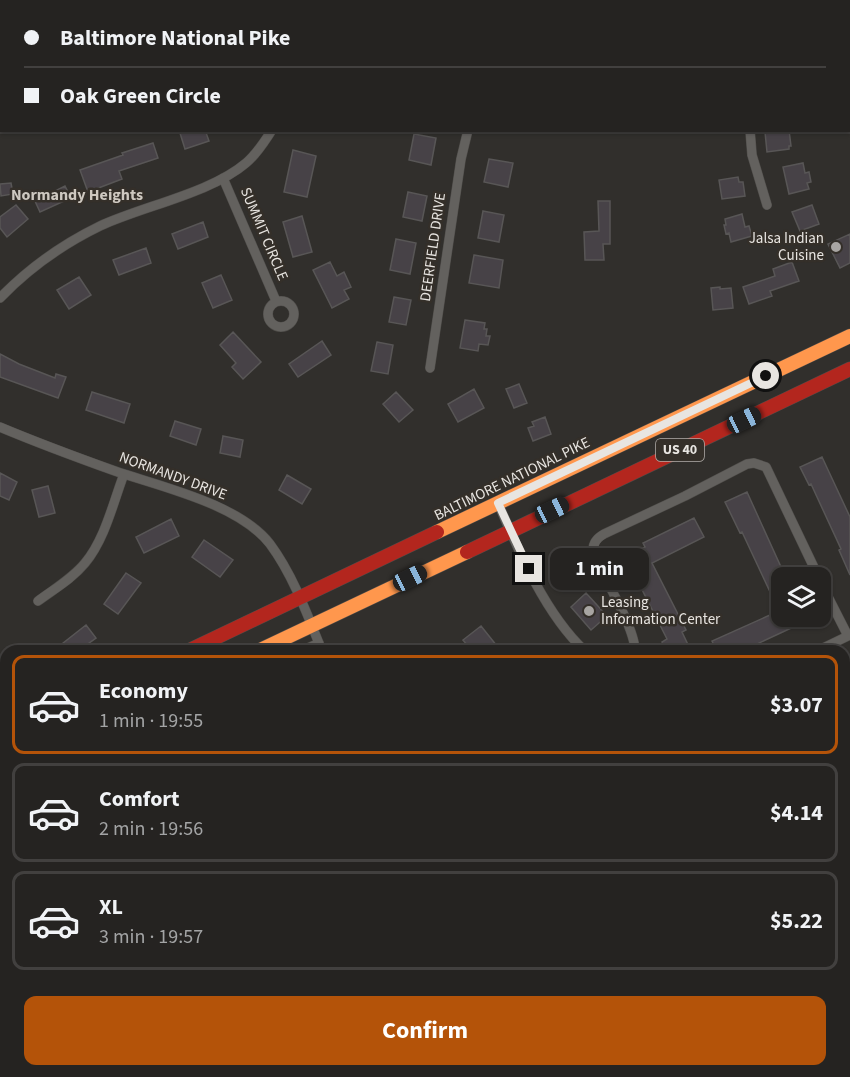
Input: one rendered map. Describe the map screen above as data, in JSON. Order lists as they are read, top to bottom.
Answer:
{
  "streets": {
    "main road": ["US 40", "BALTIMORE NATIONAL PIKE"],
    "street": ["SUMMIT CIRCLE", "DEERFIELD DRIVE", "NORMANDY DRIVE"]
  },
  "crossings": [
    ["US 40", "NORMANDY DRIVE"],
    ["NORMANDY DRIVE", "BALTIMORE NATIONAL PIKE"]
  ],
  "districts": ["Normandy Heights"],
  "places": ["Jalsa Indian Cuisine", "Leasing Information Center"],
  "page": {
    "banner": ["Baltimore National Pike", "Oak Green Circle"],
    "bubble": "1 min",
    "list": [
      {
        "name": "Economy",
        "note": "1 min · 19:55",
        "value": "$3.07"
      },
      {
        "name": "Comfort",
        "note": "2 min · 19:56",
        "value": "$4.14"
      },
      {
        "name": "XL",
        "note": "3 min · 19:57",
        "value": "$5.22"
      }
    ],
    "buttons": "Confirm"
  }
}
